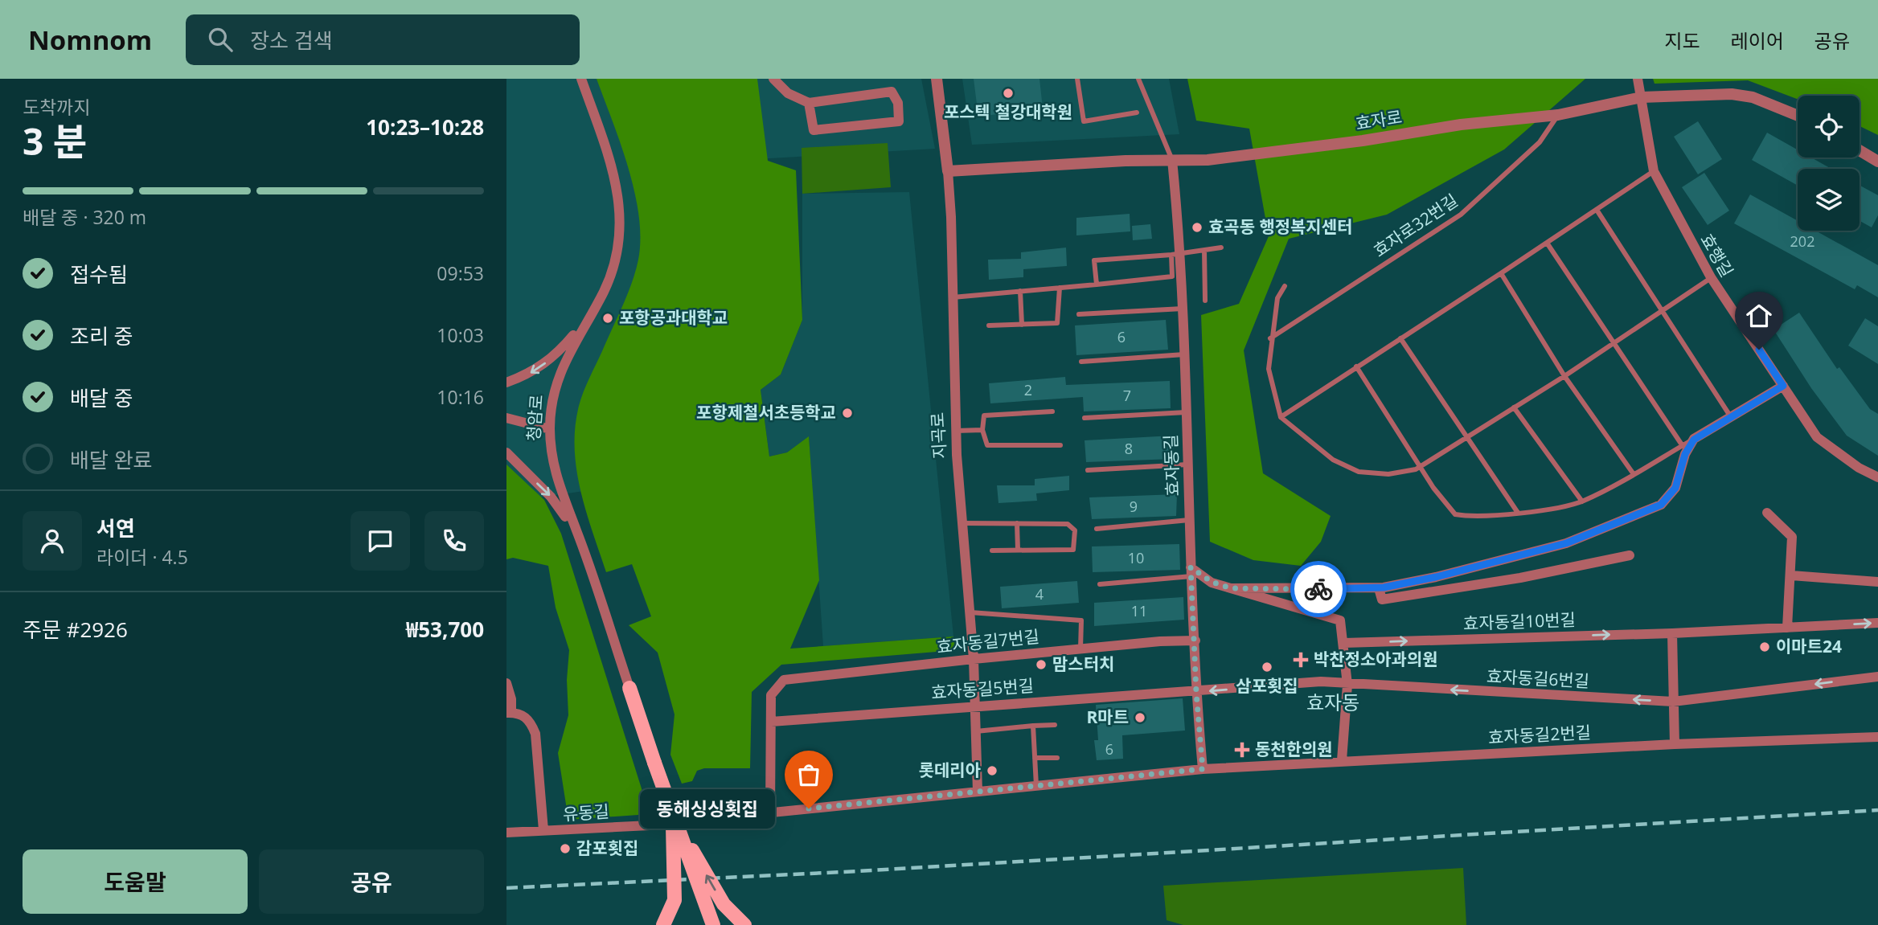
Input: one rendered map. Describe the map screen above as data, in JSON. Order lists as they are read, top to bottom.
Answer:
{
  "streets": {
    "main road": ["청암로"],
    "street": [
      "효자로",
      "효행길",
      "지곡로",
      "효자동길",
      "효자동길10번길",
      "효자동길7번길",
      "효자동길6번길",
      "효자동길5번길",
      "효자동길2번길",
      "유동길"
    ],
    "lane": ["효자로32번길"]
  },
  "crossings": [
    ["효자로", "효자로32번길"],
    ["효자로", "효행길"],
    ["효자로", "지곡로"],
    ["효자로", "효자동길"],
    ["청암로", "유동길"],
    ["지곡로", "효자동길7번길"],
    ["지곡로", "효자동길5번길"],
    ["지곡로", "효자동길2번길"],
    ["지곡로", "유동길"],
    ["효자동길", "효자동길7번길"],
    ["효자동길", "효자동길6번길"],
    ["효자동길", "효자동길5번길"],
    ["효자동길", "효자동길2번길"],
    ["효자동길7번길", "효자동길5번길"],
    ["효자동길6번길", "효자동길5번길"],
    ["효자동길2번길", "유동길"]
  ],
  "one_way": ["효자동길6번길"],
  "districts": ["효자동"],
  "places": {
    "other": [
      "포스텍 철강대학원",
      "효곡동 행정복지센터",
      "포항공과대학교",
      "포항제철서초등학교",
      "이마트24",
      "맘스터치",
      "삼포횟집",
      "R마트",
      "롯데리아",
      "동해싱싱횟집",
      "감포횟집"
    ],
    "health": ["박찬정소아과의원", "동천한의원"]
  },
  "house_numbers": [
    "202",
    "6",
    "2",
    "7",
    "8",
    "9",
    "10",
    "4",
    "11",
    "6"
  ],
  "page": {
    "header": "Nomnom",
    "search": "장소 검색",
    "nav": ["지도", "레이어", "공유"],
    "heading": ["3 분", "도착까지", "10:23–10:28"],
    "panel": [
      "서연",
      "라이더 · 4.5",
      "주문 #2926",
      "₩53,700"
    ],
    "bar": "배달 중 · 320 m",
    "list": [
      ["접수됨", "09:53"],
      ["조리 중", "10:03"],
      ["배달 중", "10:16"],
      "배달 완료"
    ],
    "bubble": "동해싱싱횟집",
    "buttons": ["도움말", "공유"]
  }
}
